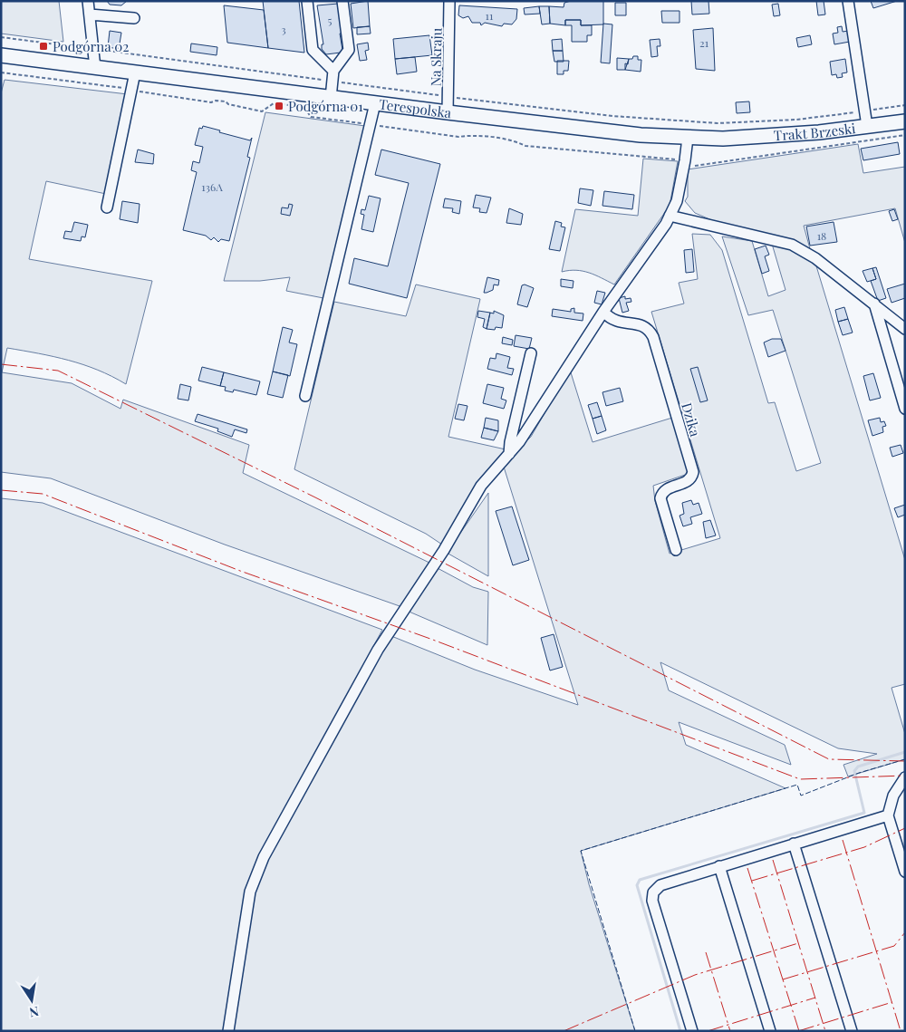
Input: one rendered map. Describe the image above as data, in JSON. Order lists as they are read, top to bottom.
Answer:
{
  "streets": {
    "main road": ["Terespolska", "Trakt Brzeski"],
    "street": ["Na Skraju", "Dzika"]
  },
  "crossings": [
    ["Na Skraju", "Terespolska"],
    ["Terespolska", "Trakt Brzeski"]
  ],
  "places": {
    "transit": ["Podgórna 02", "Podgórna 01"]
  },
  "house_numbers": [
    "11",
    "5",
    "3",
    "21",
    "136A",
    "18"
  ],
  "north": "bottom"
}
